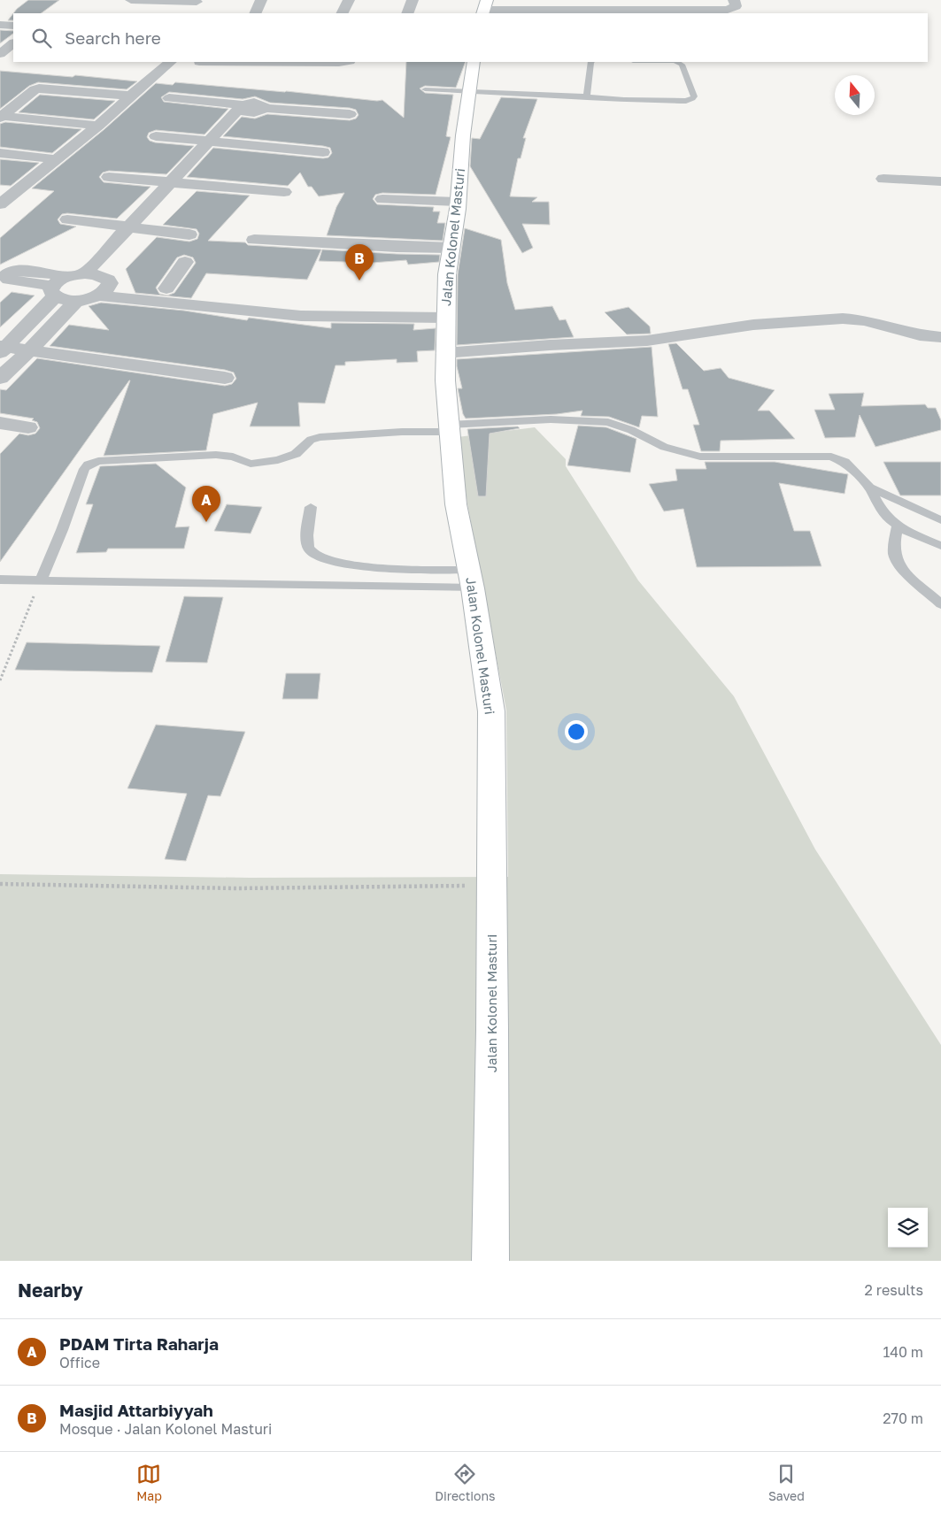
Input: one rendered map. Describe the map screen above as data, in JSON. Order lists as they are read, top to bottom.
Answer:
{
  "streets": {
    "main road": ["Jalan Kolonel Masturi"]
  },
  "north": "top",
  "page": {
    "search": "Search here",
    "pins": ["B", "A"],
    "heading": ["Nearby", "2 results"],
    "list": [
      {
        "mark": "A",
        "name": "PDAM Tirta Raharja",
        "note": "Office",
        "value": "140 m"
      },
      {
        "mark": "B",
        "name": "Masjid Attarbiyyah",
        "note": "Mosque · Jalan Kolonel Masturi",
        "value": "270 m"
      }
    ],
    "nav": ["Map", "Directions", "Saved"]
  }
}
